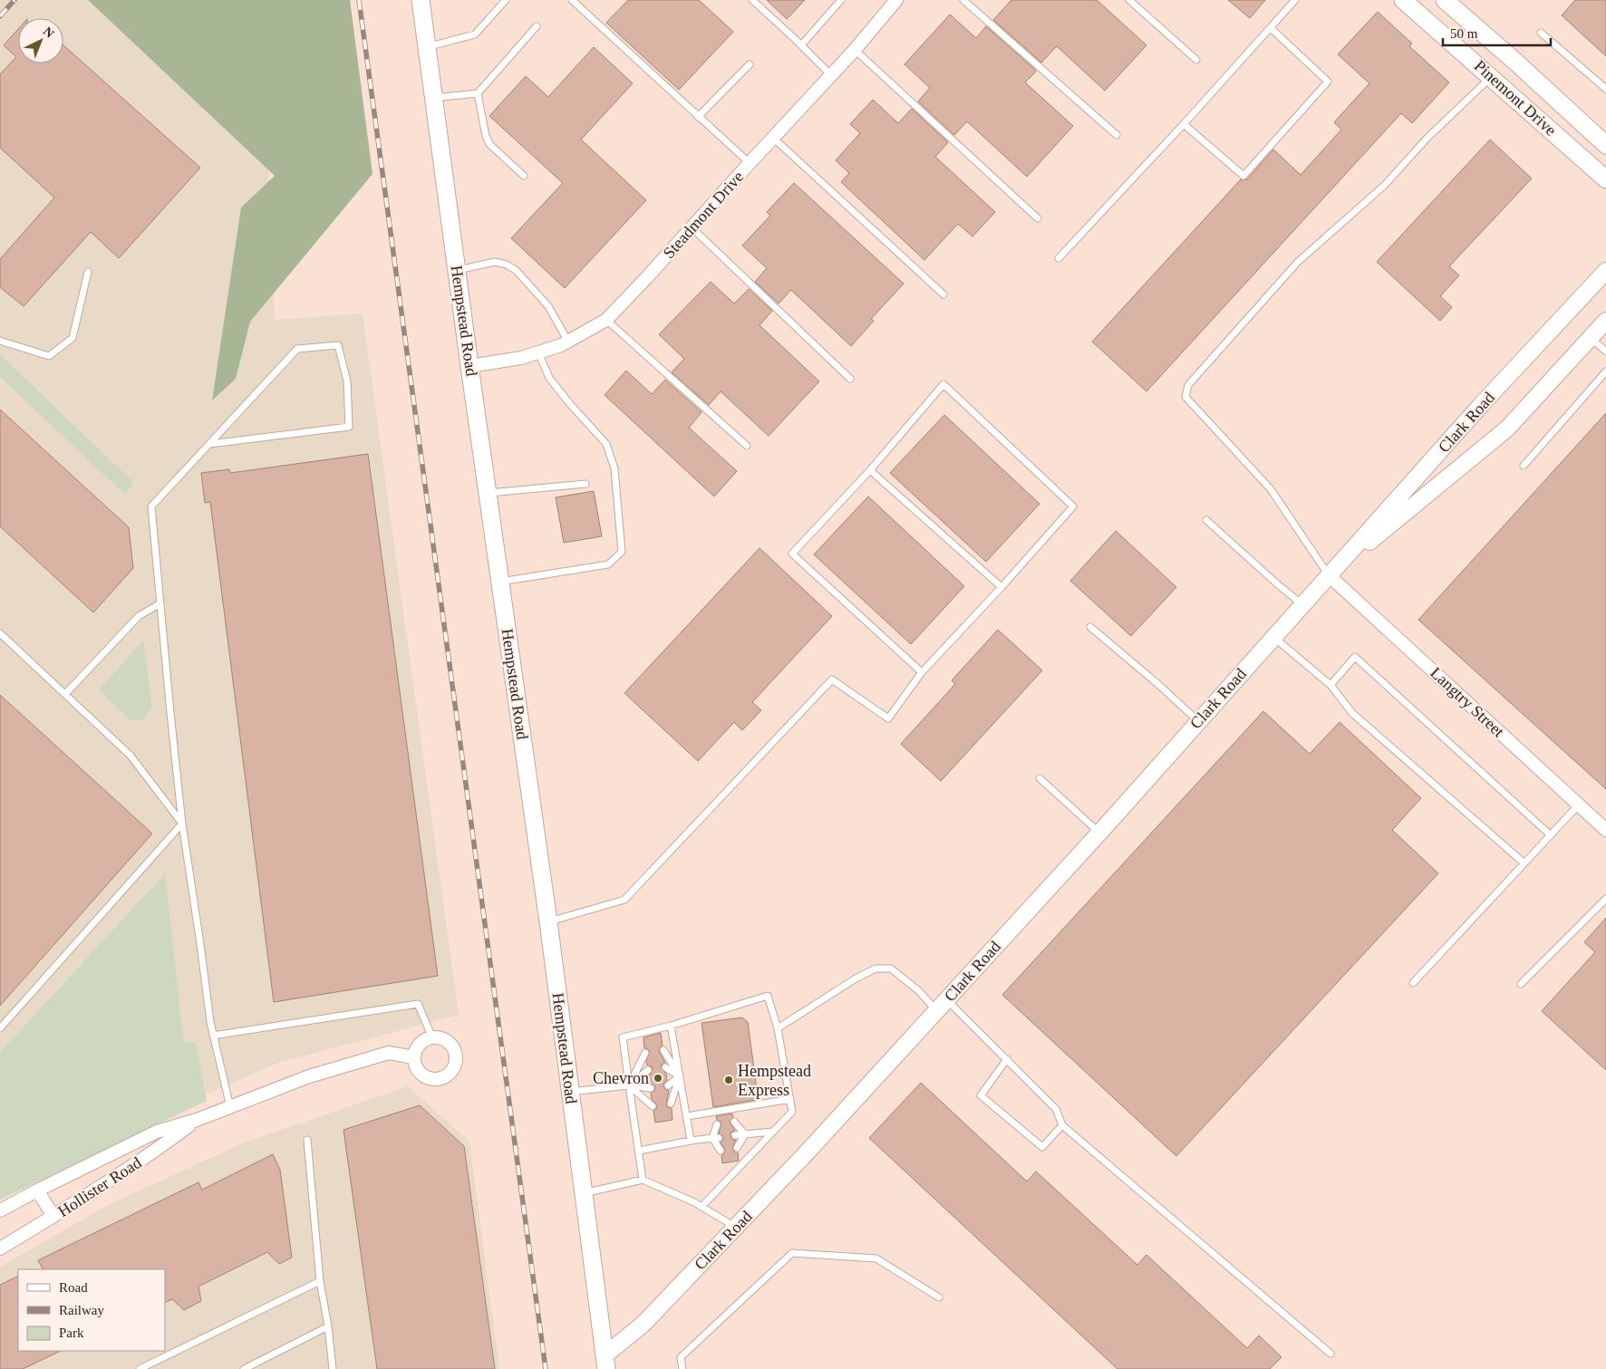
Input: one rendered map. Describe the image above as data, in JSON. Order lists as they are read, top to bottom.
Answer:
{
  "streets": {
    "main road": ["Pinemont Drive", "Hempstead Road"],
    "street": [
      "Steadmont Drive",
      "Clark Road",
      "Langtry Street",
      "Hollister Road"
    ]
  },
  "crossings": [
    ["Steadmont Drive", "Hempstead Road"],
    ["Hempstead Road", "Clark Road"],
    ["Clark Road", "Langtry Street"]
  ],
  "places": ["Chevron", "Hempstead Express"],
  "legend": ["Road", "Railway", "Park"],
  "scale_bar": "50 m",
  "north": "top right"
}
